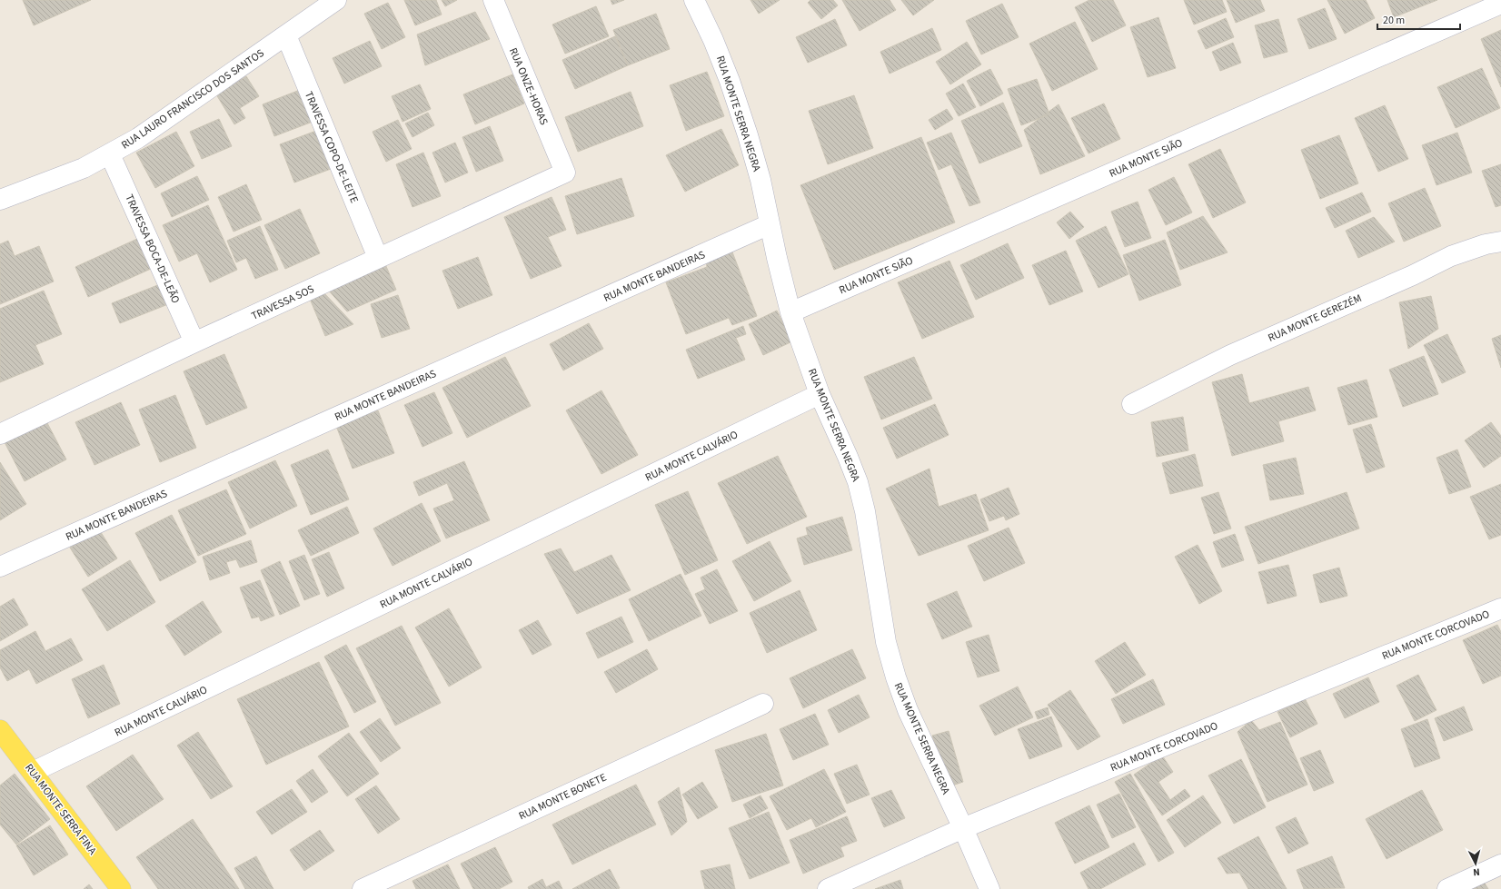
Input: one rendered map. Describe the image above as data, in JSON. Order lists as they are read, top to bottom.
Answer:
{
  "streets": {
    "main road": ["RUA MONTE SERRA FINA"],
    "street": [
      "RUA ONZE-HORAS",
      "RUA LAURO FRANCISCO DOS SANTOS",
      "RUA MONTE SERRA NEGRA",
      "TRAVESSA COPO-DE-LEITE",
      "RUA MONTE SIÃO",
      "TRAVESSA BOCA-DE-LEÃO",
      "RUA MONTE BANDEIRAS",
      "TRAVESSA SOS",
      "RUA MONTE GEREZÉM",
      "RUA MONTE CALVÁRIO",
      "RUA MONTE CORCOVADO",
      "RUA MONTE BONETE"
    ]
  },
  "crossings": [
    ["RUA ONZE-HORAS", "TRAVESSA SOS"],
    ["RUA LAURO FRANCISCO DOS SANTOS", "TRAVESSA COPO-DE-LEITE"],
    ["RUA LAURO FRANCISCO DOS SANTOS", "TRAVESSA BOCA-DE-LEÃO"],
    ["RUA MONTE SERRA NEGRA", "RUA MONTE SIÃO"],
    ["RUA MONTE SERRA NEGRA", "RUA MONTE BANDEIRAS"],
    ["RUA MONTE SERRA NEGRA", "RUA MONTE CALVÁRIO"],
    ["RUA MONTE SERRA NEGRA", "RUA MONTE CORCOVADO"],
    ["TRAVESSA COPO-DE-LEITE", "TRAVESSA SOS"],
    ["TRAVESSA BOCA-DE-LEÃO", "TRAVESSA SOS"],
    ["RUA MONTE CALVÁRIO", "RUA MONTE SERRA FINA"]
  ],
  "scale_bar": "20 m",
  "north": "bottom"
}
